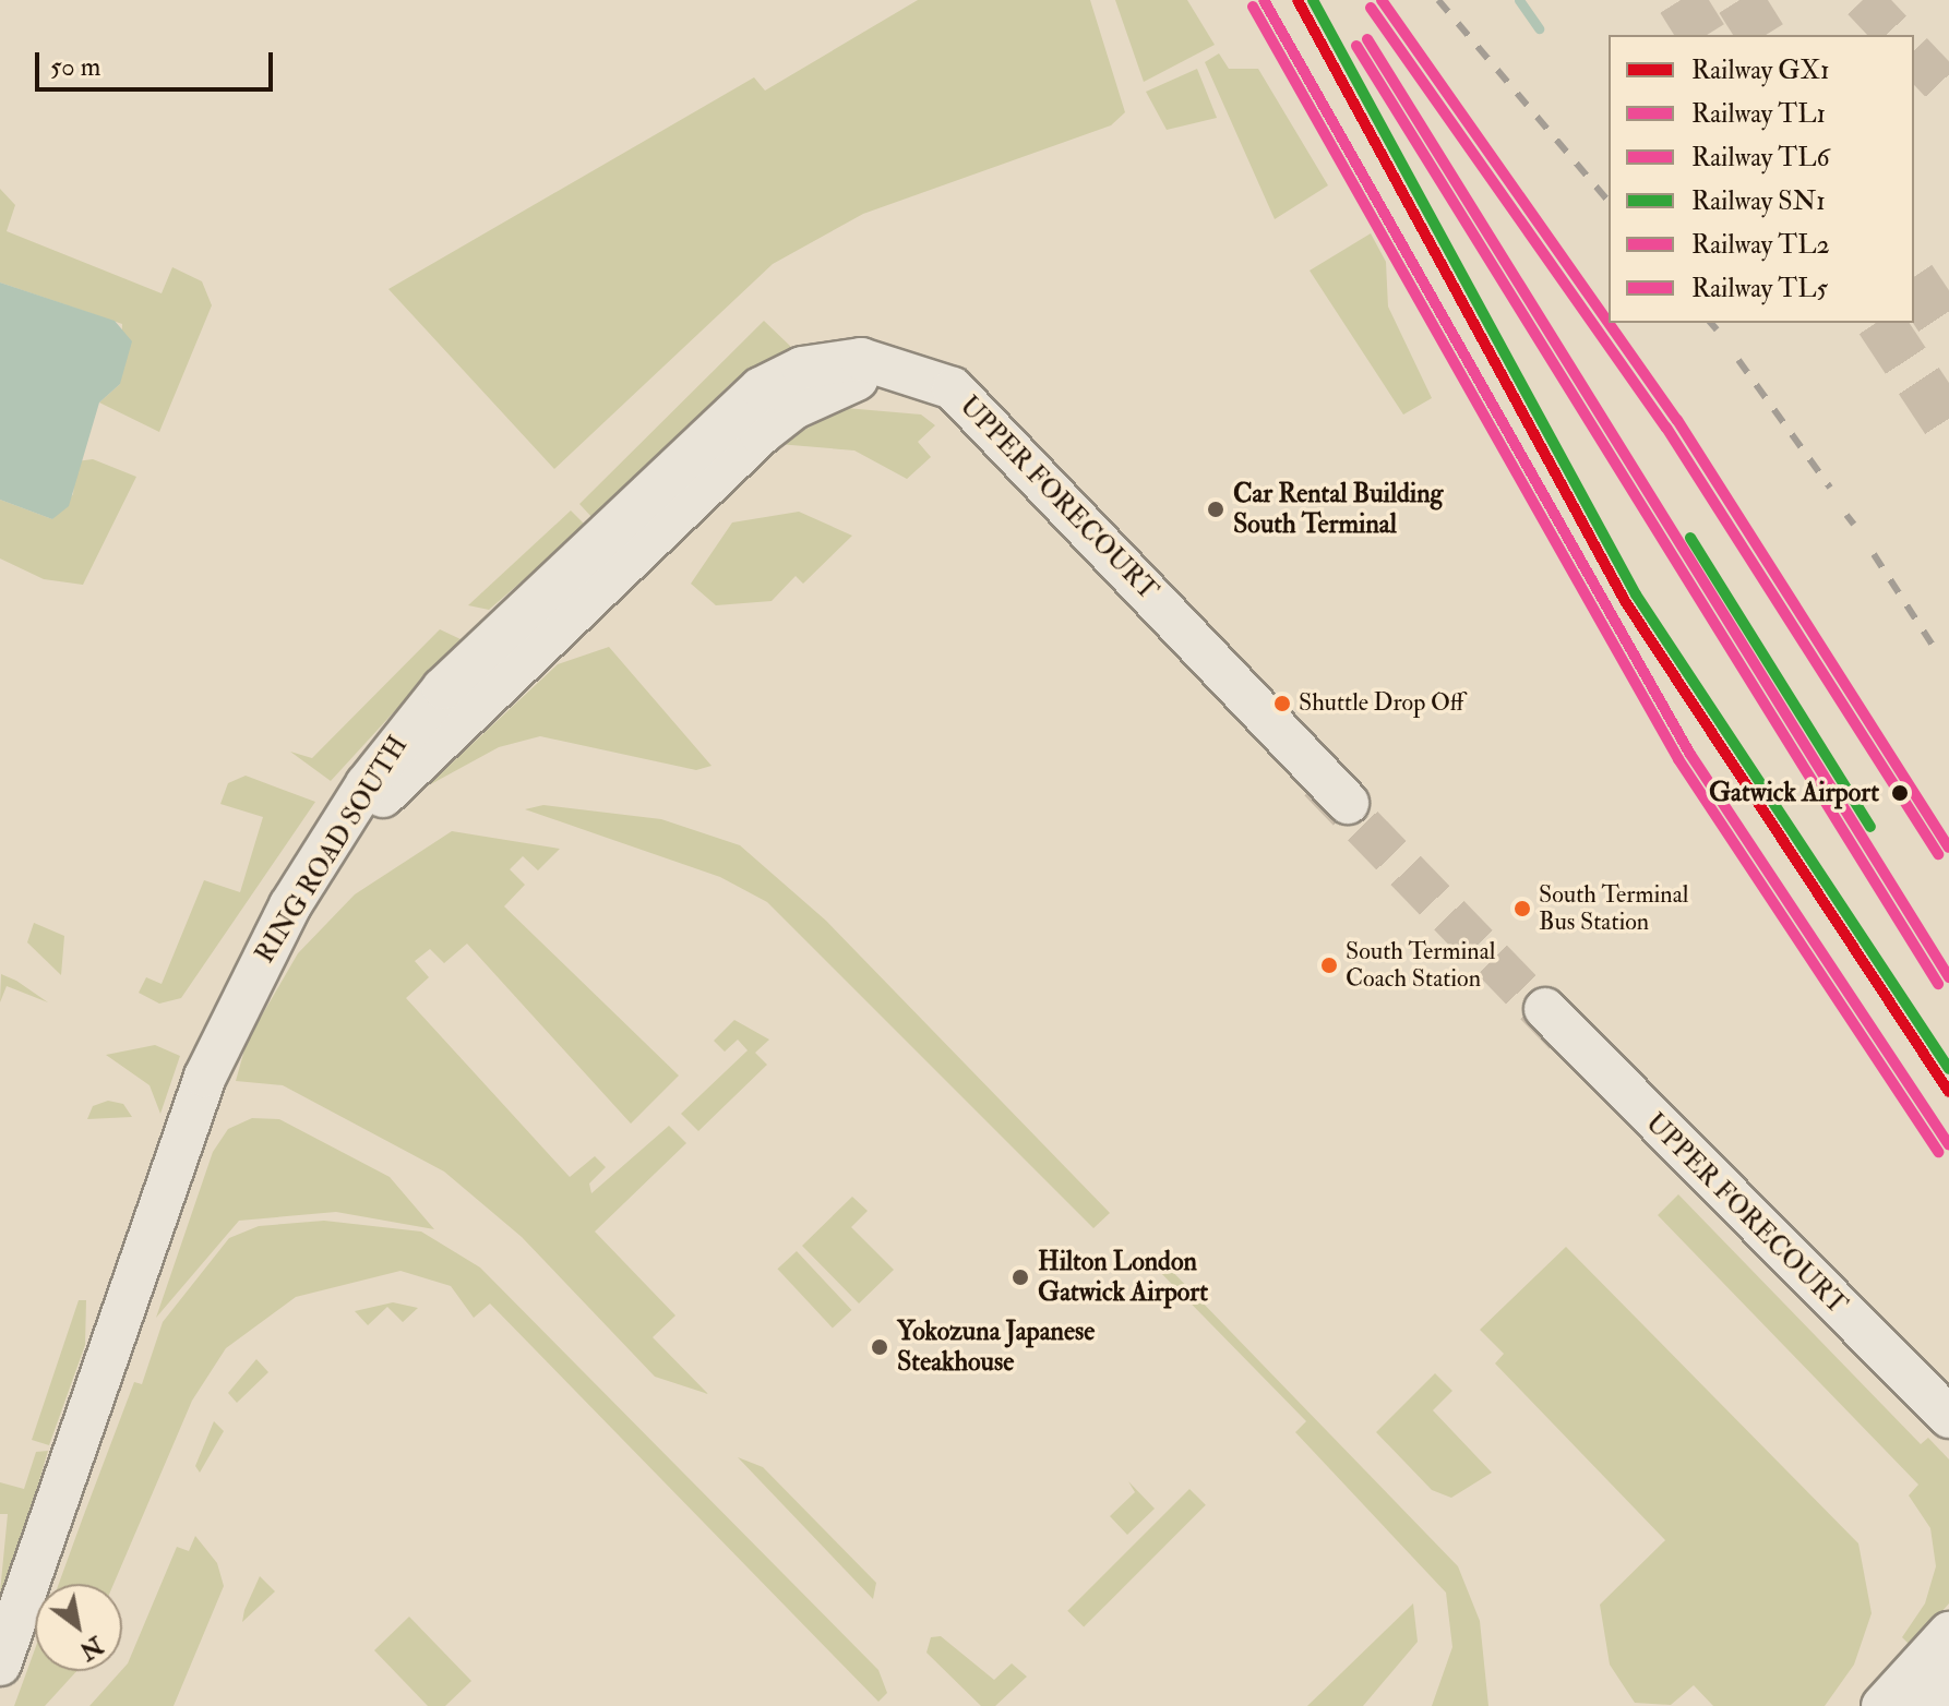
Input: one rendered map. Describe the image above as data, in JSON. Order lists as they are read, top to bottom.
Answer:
{
  "streets": {
    "street": ["UPPER FORECOURT", "RING ROAD SOUTH"]
  },
  "crossings": [
    ["UPPER FORECOURT", "RING ROAD SOUTH"]
  ],
  "places": [
    "Car Rental Building South Terminal",
    "Shuttle Drop Off",
    "Gatwick Airport",
    "South Terminal Bus Station",
    "South Terminal Coach Station",
    "Hilton London Gatwick Airport",
    "Yokozuna Japanese Steakhouse"
  ],
  "lines": [
    "rail line GX1",
    "rail line TL1",
    "rail line SN1",
    "rail line TL2",
    "rail line TL6",
    "rail line TL5"
  ],
  "legend": [
    "Railway GX1",
    "Railway TL1",
    "Railway TL6",
    "Railway SN1",
    "Railway TL2",
    "Railway TL5"
  ],
  "scale_bar": "50 m",
  "north": "bottom right"
}
